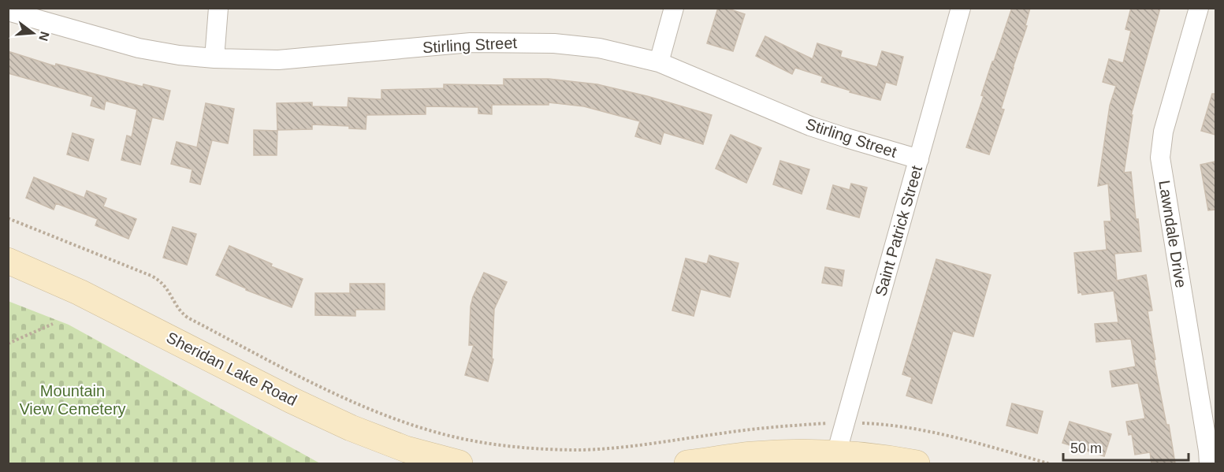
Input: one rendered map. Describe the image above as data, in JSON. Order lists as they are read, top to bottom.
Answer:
{
  "streets": {
    "main road": ["Sheridan Lake Road"],
    "street": ["Stirling Street", "Saint Patrick Street", "Lawndale Drive"]
  },
  "crossings": [
    ["Stirling Street", "Saint Patrick Street"]
  ],
  "parks": ["Mountain View Cemetery"],
  "scale_bar": "50 m",
  "north": "right"
}
